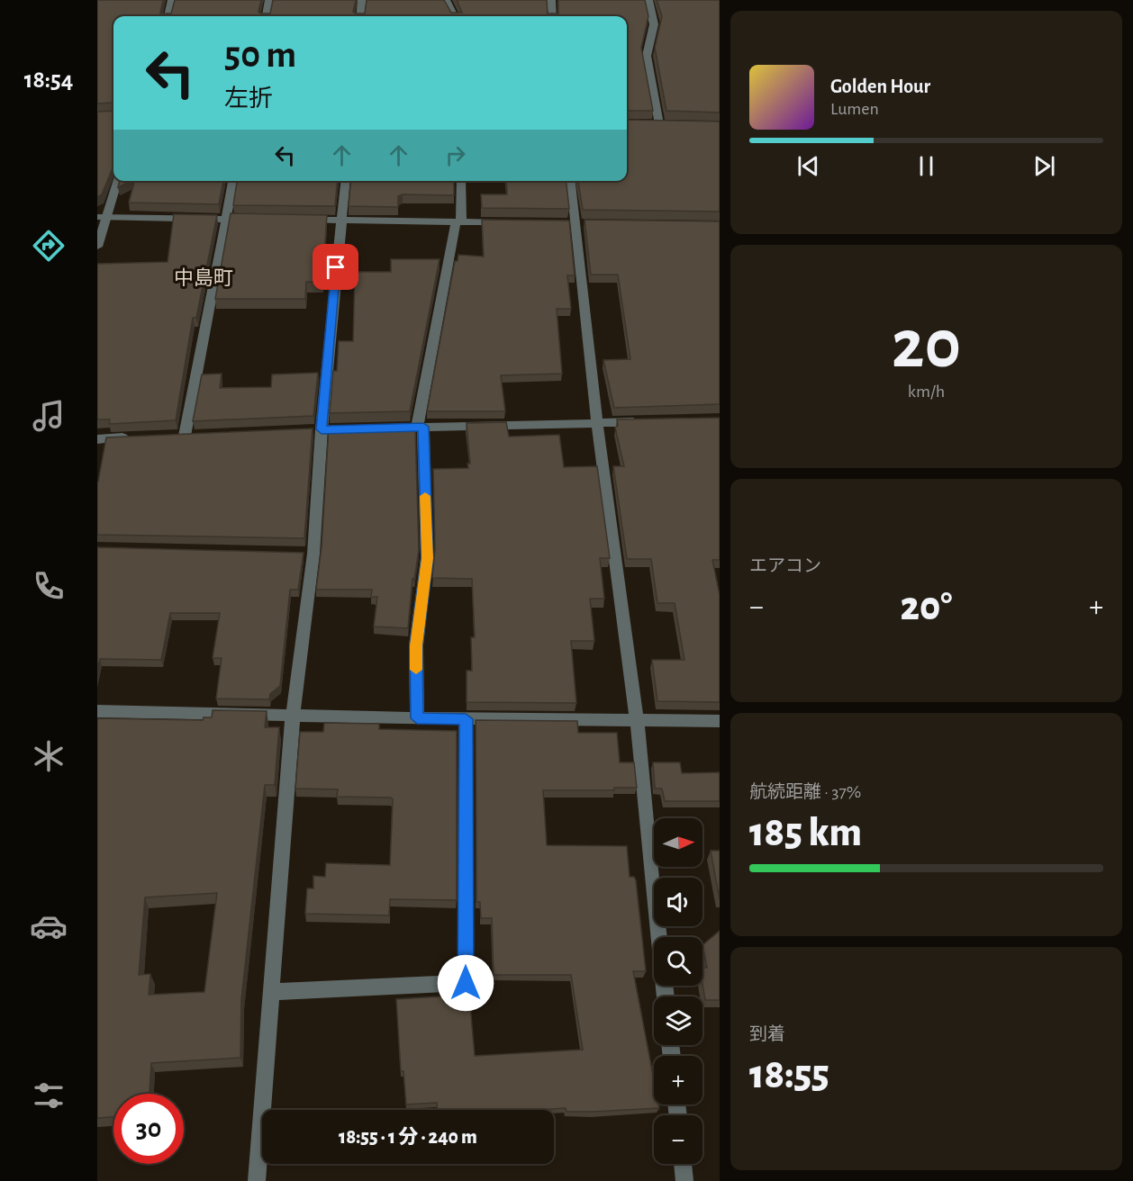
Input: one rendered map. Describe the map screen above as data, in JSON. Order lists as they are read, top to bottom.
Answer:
{
  "districts": ["中島町"],
  "north": "right",
  "page": {
    "tabs": "18:54",
    "turn": ["50 m", "左折"],
    "song": ["Golden Hour", "Lumen"],
    "tile": [
      ["20", "km/h"],
      "エアコン",
      ["航続距離 · 37%", "185 km"],
      ["到着", "18:55"]
    ],
    "heat": ["−", "20°", "+"],
    "map_buttons": ["+", "−"],
    "limit": "30",
    "trip": "18:55 · 1 分 · 240 m"
  }
}
